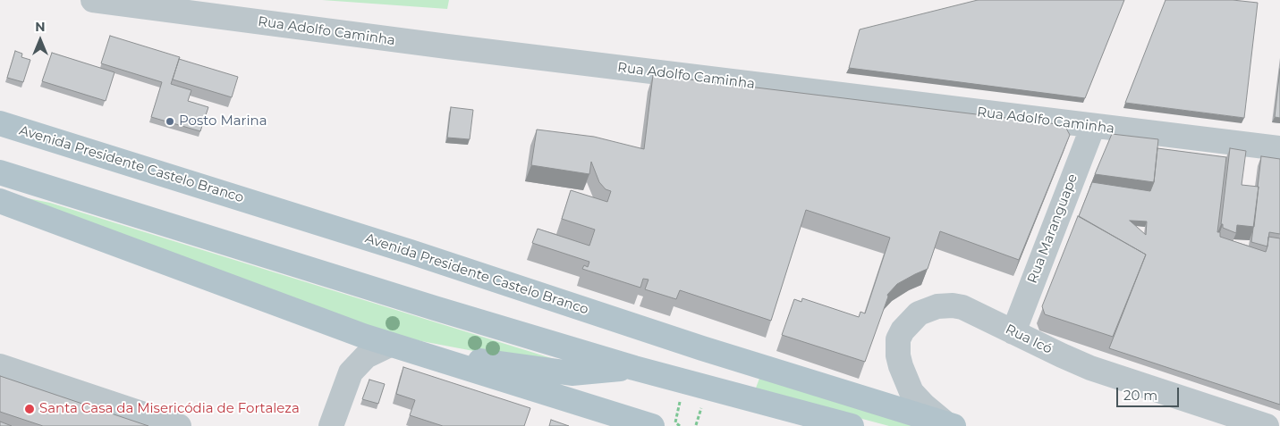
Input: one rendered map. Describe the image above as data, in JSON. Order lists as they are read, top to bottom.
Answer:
{
  "streets": {
    "main road": ["Avenida Presidente Castelo Branco"],
    "street": ["Rua Adolfo Caminha", "Rua Maranguape", "Rua Icó"]
  },
  "crossings": [
    ["Rua Adolfo Caminha", "Rua Maranguape"],
    ["Avenida Presidente Castelo Branco", "Rua Icó"],
    ["Rua Maranguape", "Rua Icó"]
  ],
  "places": ["Posto Marina", "Santa Casa da Misericódia de Fortaleza"],
  "scale_bar": "20 m",
  "north": "top"
}
